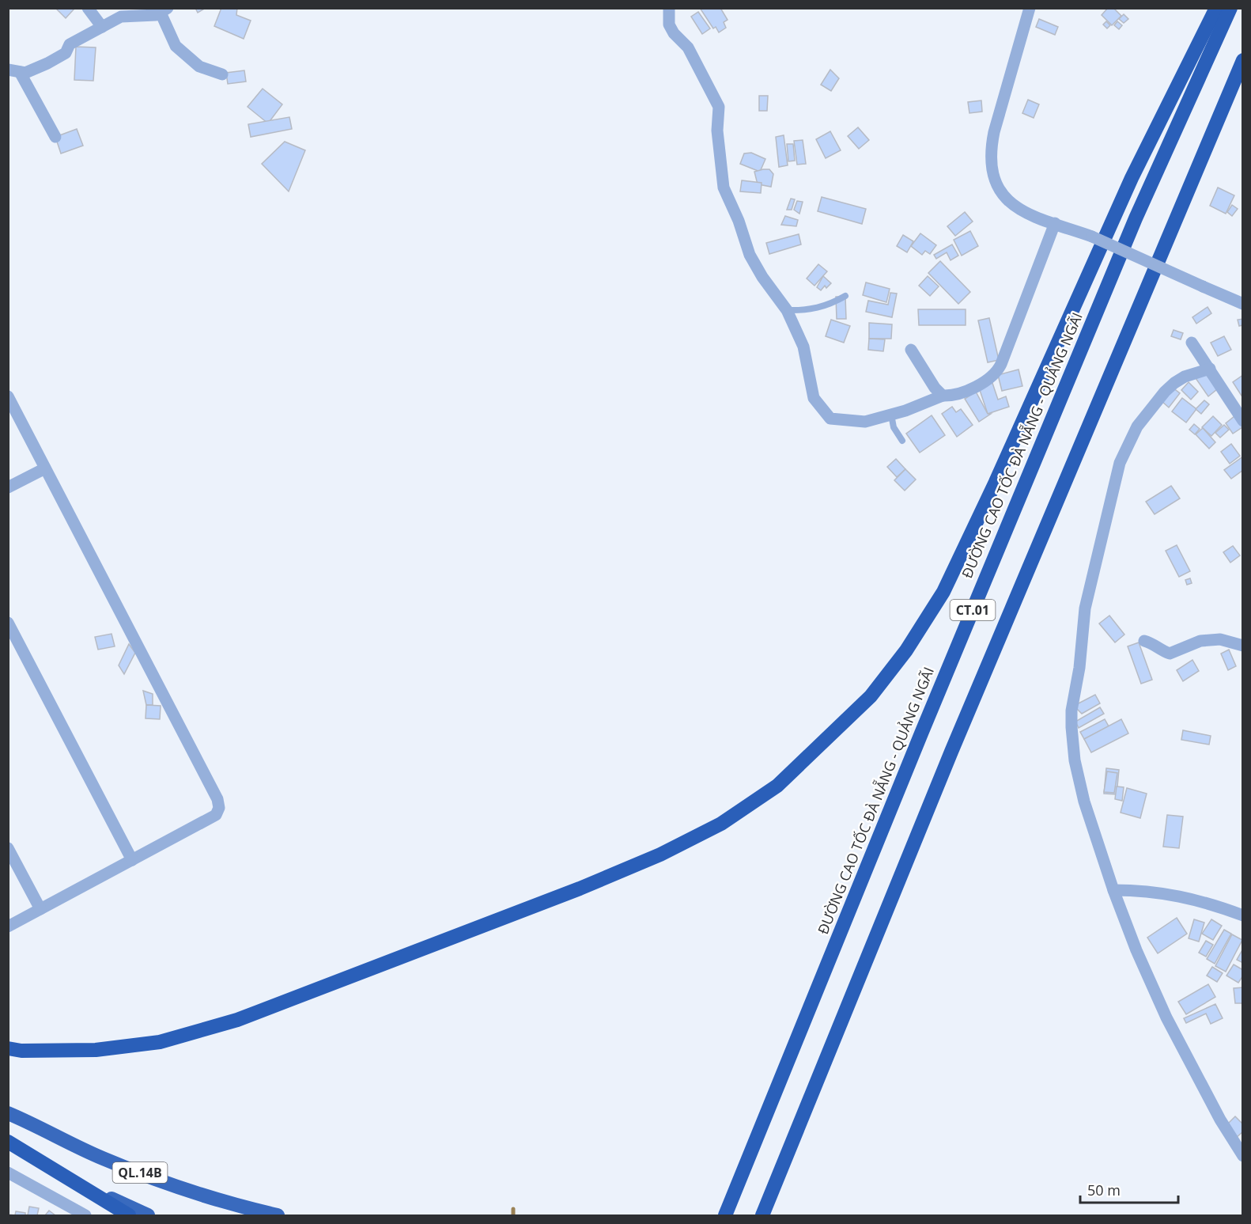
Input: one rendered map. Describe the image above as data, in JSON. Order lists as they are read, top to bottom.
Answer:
{
  "streets": {
    "highway": ["ĐƯỜNG CAO TỐC ĐÀ NẴNG - QUẢNG NGÃI", "CT.01", "QL.14B"]
  },
  "scale_bar": "50 m"
}
